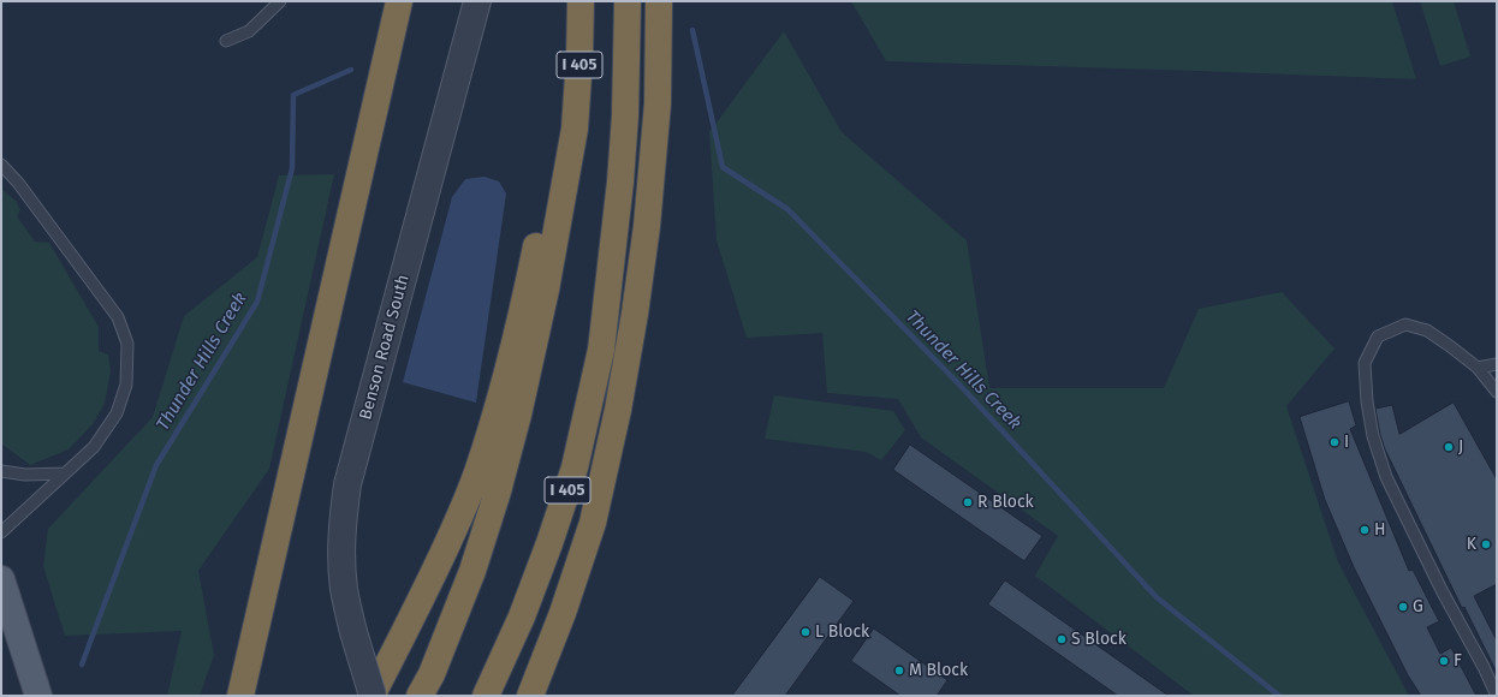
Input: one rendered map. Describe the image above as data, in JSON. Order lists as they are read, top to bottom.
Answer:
{
  "streets": {
    "highway": ["I 405"],
    "street": ["Benson Road South"]
  },
  "water": ["Thunder Hills Creek"],
  "places": [
    "I",
    "J",
    "R Block",
    "H",
    "K",
    "G",
    "L Block",
    "S Block",
    "F",
    "M Block"
  ]
}
